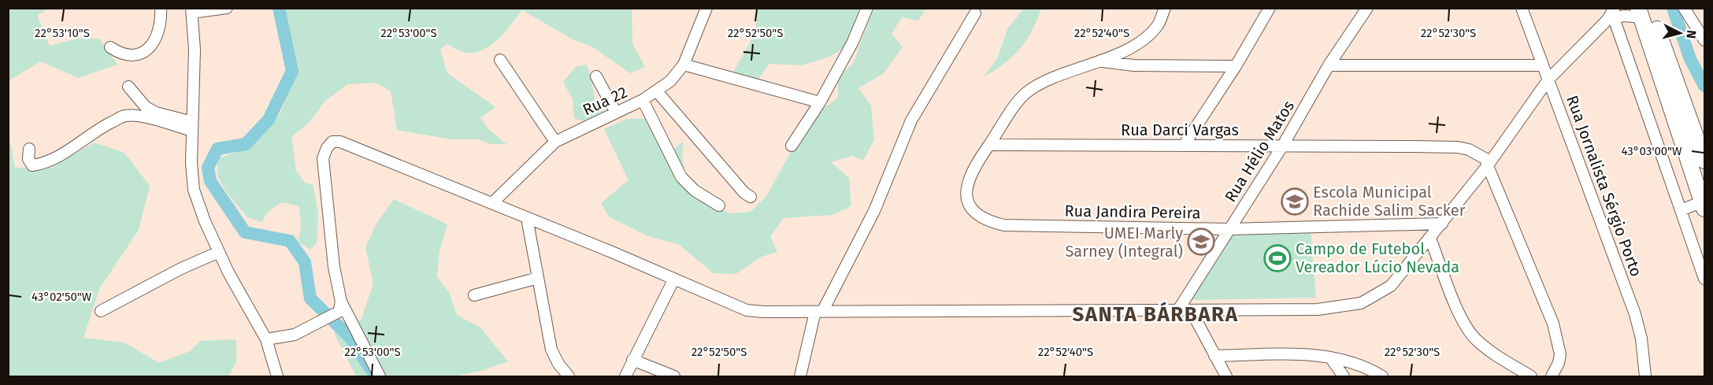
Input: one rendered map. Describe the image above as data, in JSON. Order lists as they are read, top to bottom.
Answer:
{
  "streets": {
    "street": [
      "Rua 22",
      "Rua Darci Vargas",
      "Rua Hélio Matos",
      "Rua Jornalista Sérgio Porto",
      "Rua Jandira Pereira"
    ]
  },
  "crossings": [
    ["Rua Darci Vargas", "Rua Hélio Matos"],
    ["Rua Darci Vargas", "Rua Jandira Pereira"],
    ["Rua Hélio Matos", "Rua Jandira Pereira"]
  ],
  "districts": ["SANTA BÁRBARA"],
  "places": {
    "school or university": ["Escola Municipal Rachide Salim Sacker", "UMEI Marly Sarney (Integral)"],
    "sports": ["Campo de Futebol Vereador Lúcio Nevada"]
  },
  "north": "right",
  "coordinates": [
    "22°53'10\"S",
    "22°53'00\"S",
    "22°52'50\"S",
    "22°52'40\"S",
    "22°52'30\"S",
    "43°03'00\"W",
    "43°02'50\"W"
  ]
}
